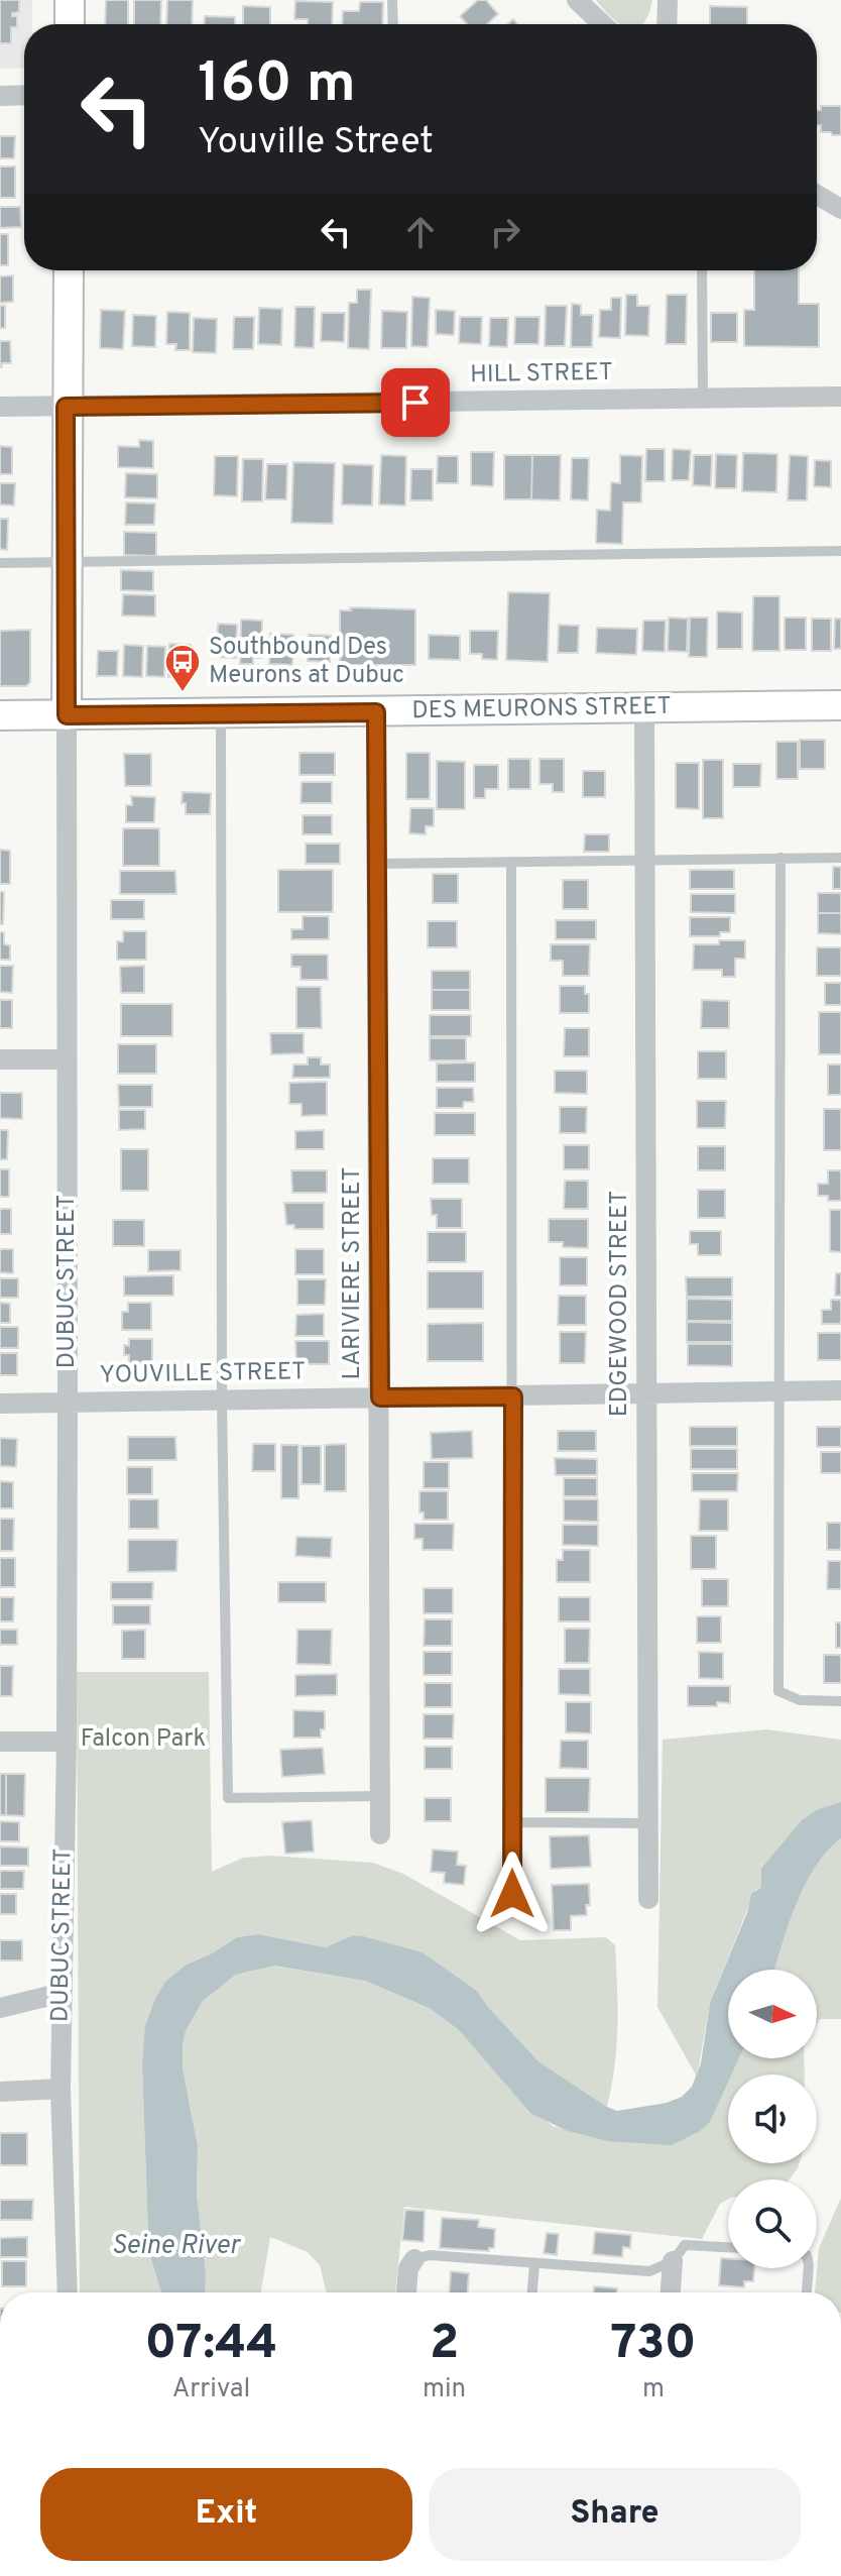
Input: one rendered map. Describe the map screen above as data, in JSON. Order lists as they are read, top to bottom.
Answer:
{
  "streets": {
    "street": [
      "HILL STREET",
      "DES MEURONS STREET",
      "LARIVIERE STREET",
      "DUBUC STREET",
      "EDGEWOOD STREET",
      "YOUVILLE STREET"
    ]
  },
  "crossings": [
    ["HILL STREET", "DUBUC STREET"],
    ["DES MEURONS STREET", "LARIVIERE STREET"],
    ["DES MEURONS STREET", "DUBUC STREET"],
    ["DES MEURONS STREET", "EDGEWOOD STREET"],
    ["LARIVIERE STREET", "YOUVILLE STREET"],
    ["DUBUC STREET", "YOUVILLE STREET"],
    ["EDGEWOOD STREET", "YOUVILLE STREET"]
  ],
  "water": ["Seine River"],
  "parks": ["Falcon Park"],
  "places": {
    "bus stop": ["Southbound Des Meurons at Dubuc"]
  },
  "north": "right",
  "page": {
    "turn": ["160 m", "Youville Street"],
    "eta": [
      "07:44",
      "Arrival",
      "2",
      "min",
      "730",
      "m"
    ],
    "buttons": ["Exit", "Share"]
  }
}
